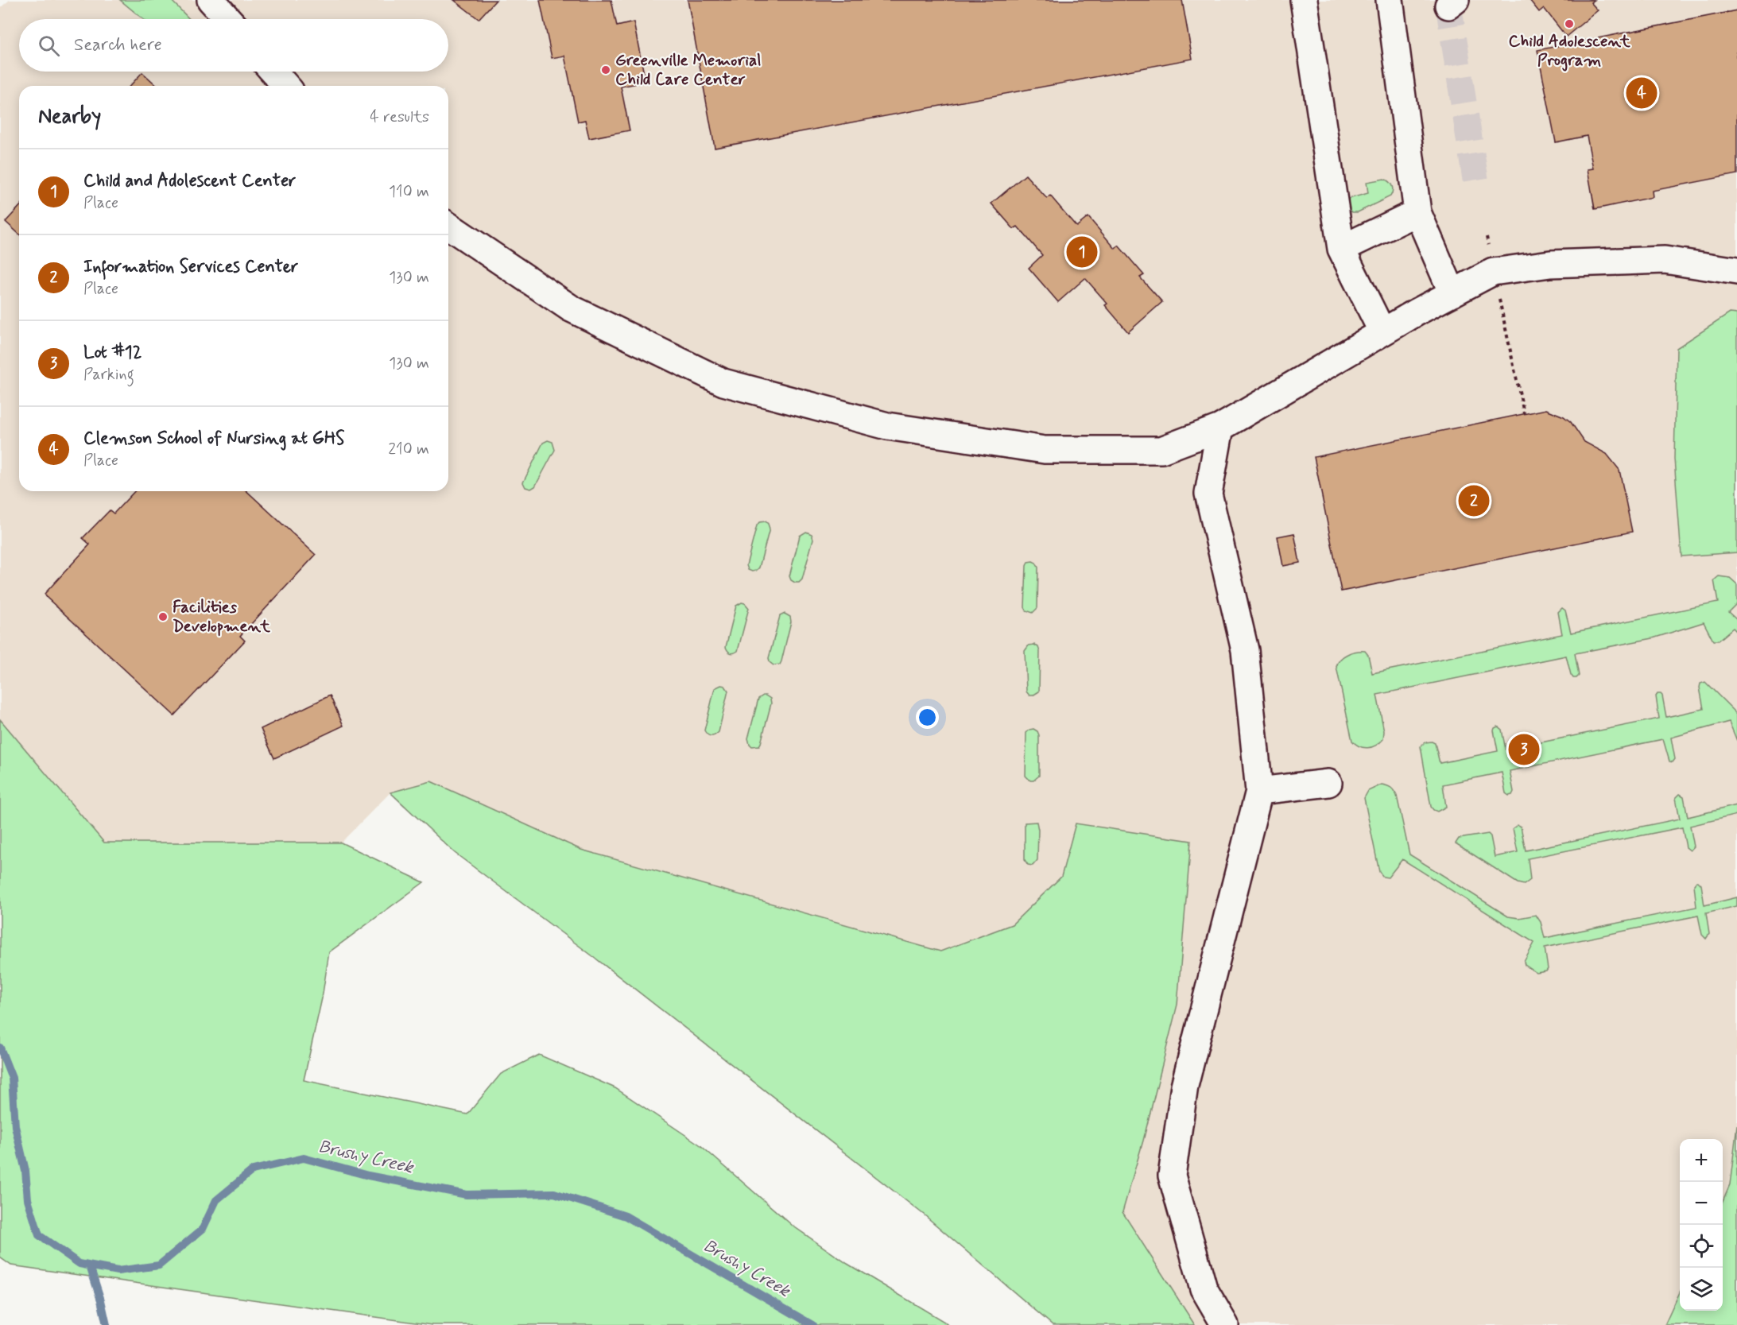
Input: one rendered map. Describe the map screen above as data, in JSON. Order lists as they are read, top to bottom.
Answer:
{
  "water": ["Brushy Creek"],
  "places": ["Child Adolescent Program", "Greenville Memorial Child Care Center", "Facilities Development"],
  "page": {
    "search": "Search here",
    "pins": [
      "4",
      "1",
      "2",
      "3"
    ],
    "heading": ["Nearby", "4 results"],
    "list": [
      {
        "mark": "1",
        "name": "Child and Adolescent Center",
        "note": "Place",
        "value": "110 m"
      },
      {
        "mark": "2",
        "name": "Information Services Center",
        "note": "Place",
        "value": "130 m"
      },
      {
        "mark": "3",
        "name": "Lot #12",
        "note": "Parking",
        "value": "130 m"
      },
      {
        "mark": "4",
        "name": "Clemson School of Nursing at GHS",
        "note": "Place",
        "value": "210 m"
      }
    ],
    "map_buttons": ["+", "−"]
  }
}
